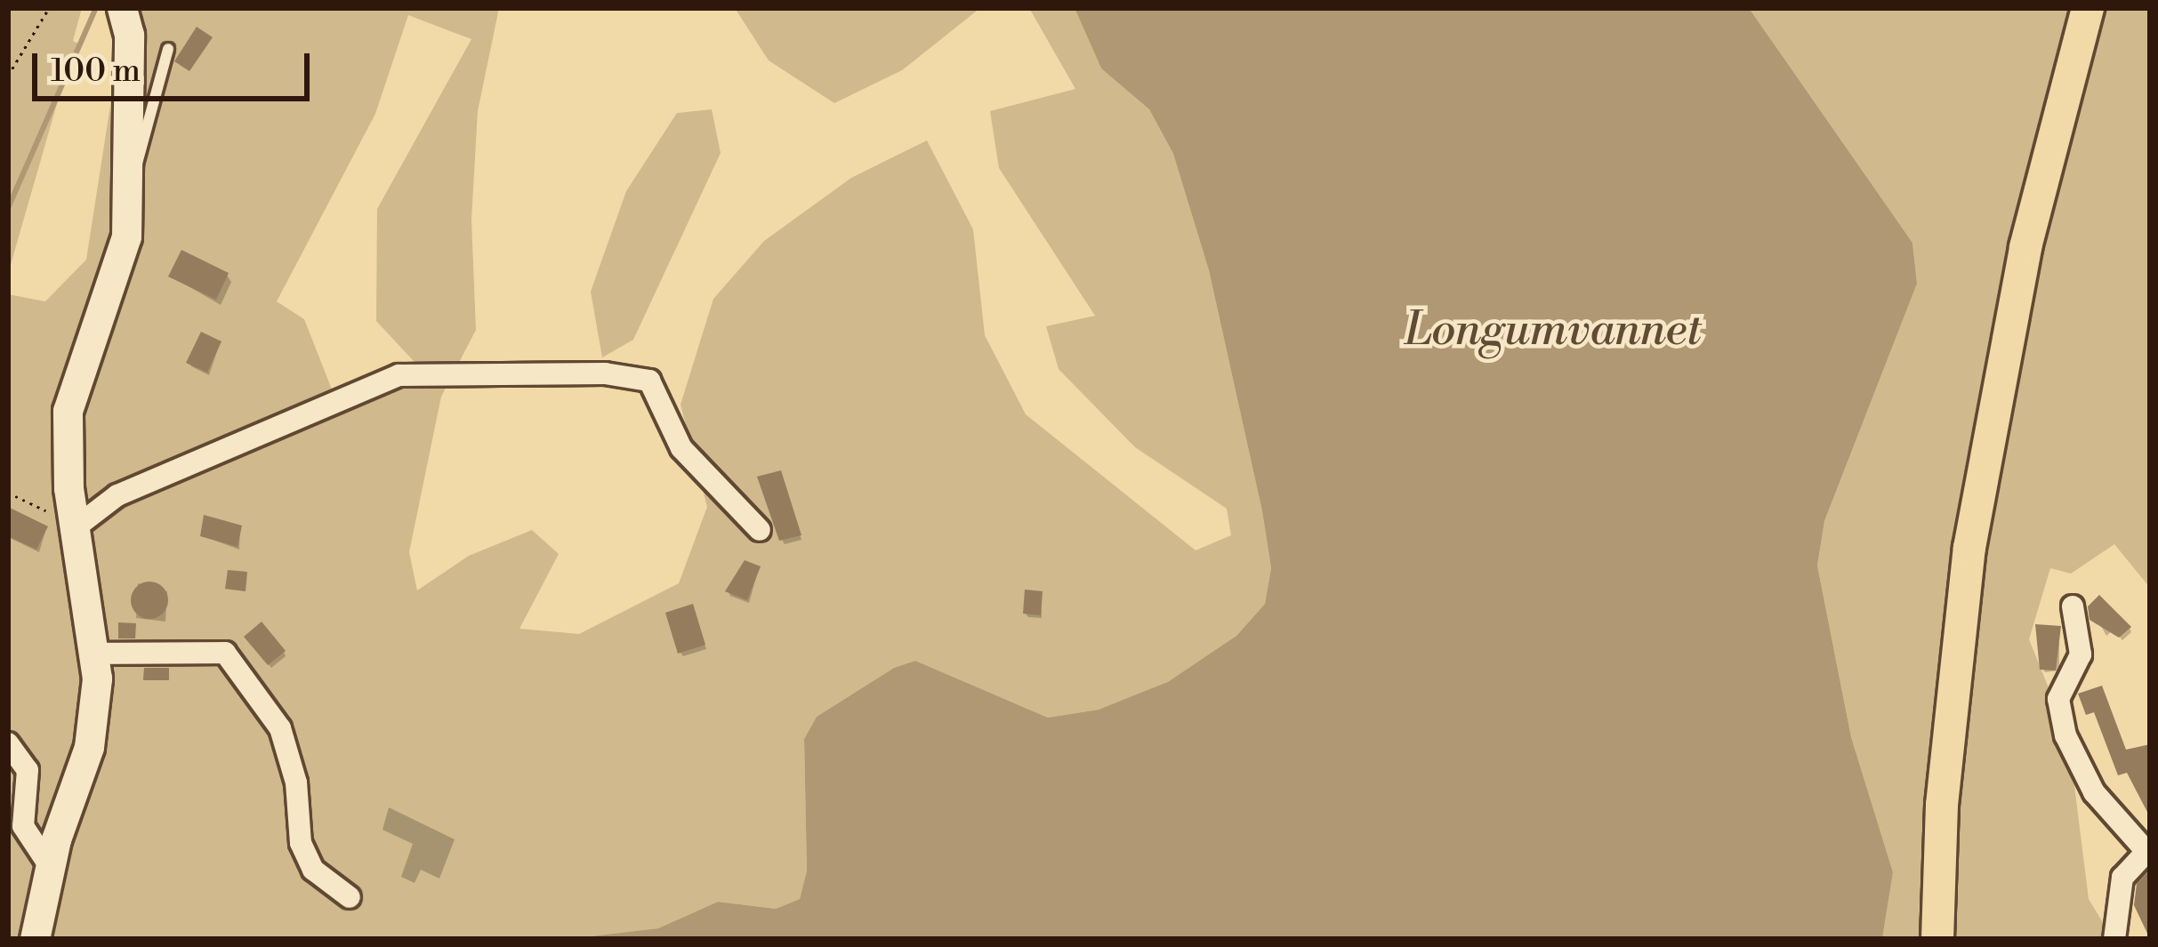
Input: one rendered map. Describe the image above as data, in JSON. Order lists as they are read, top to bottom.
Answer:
{
  "water": ["Longumvannet"],
  "scale_bar": "100 m"
}
